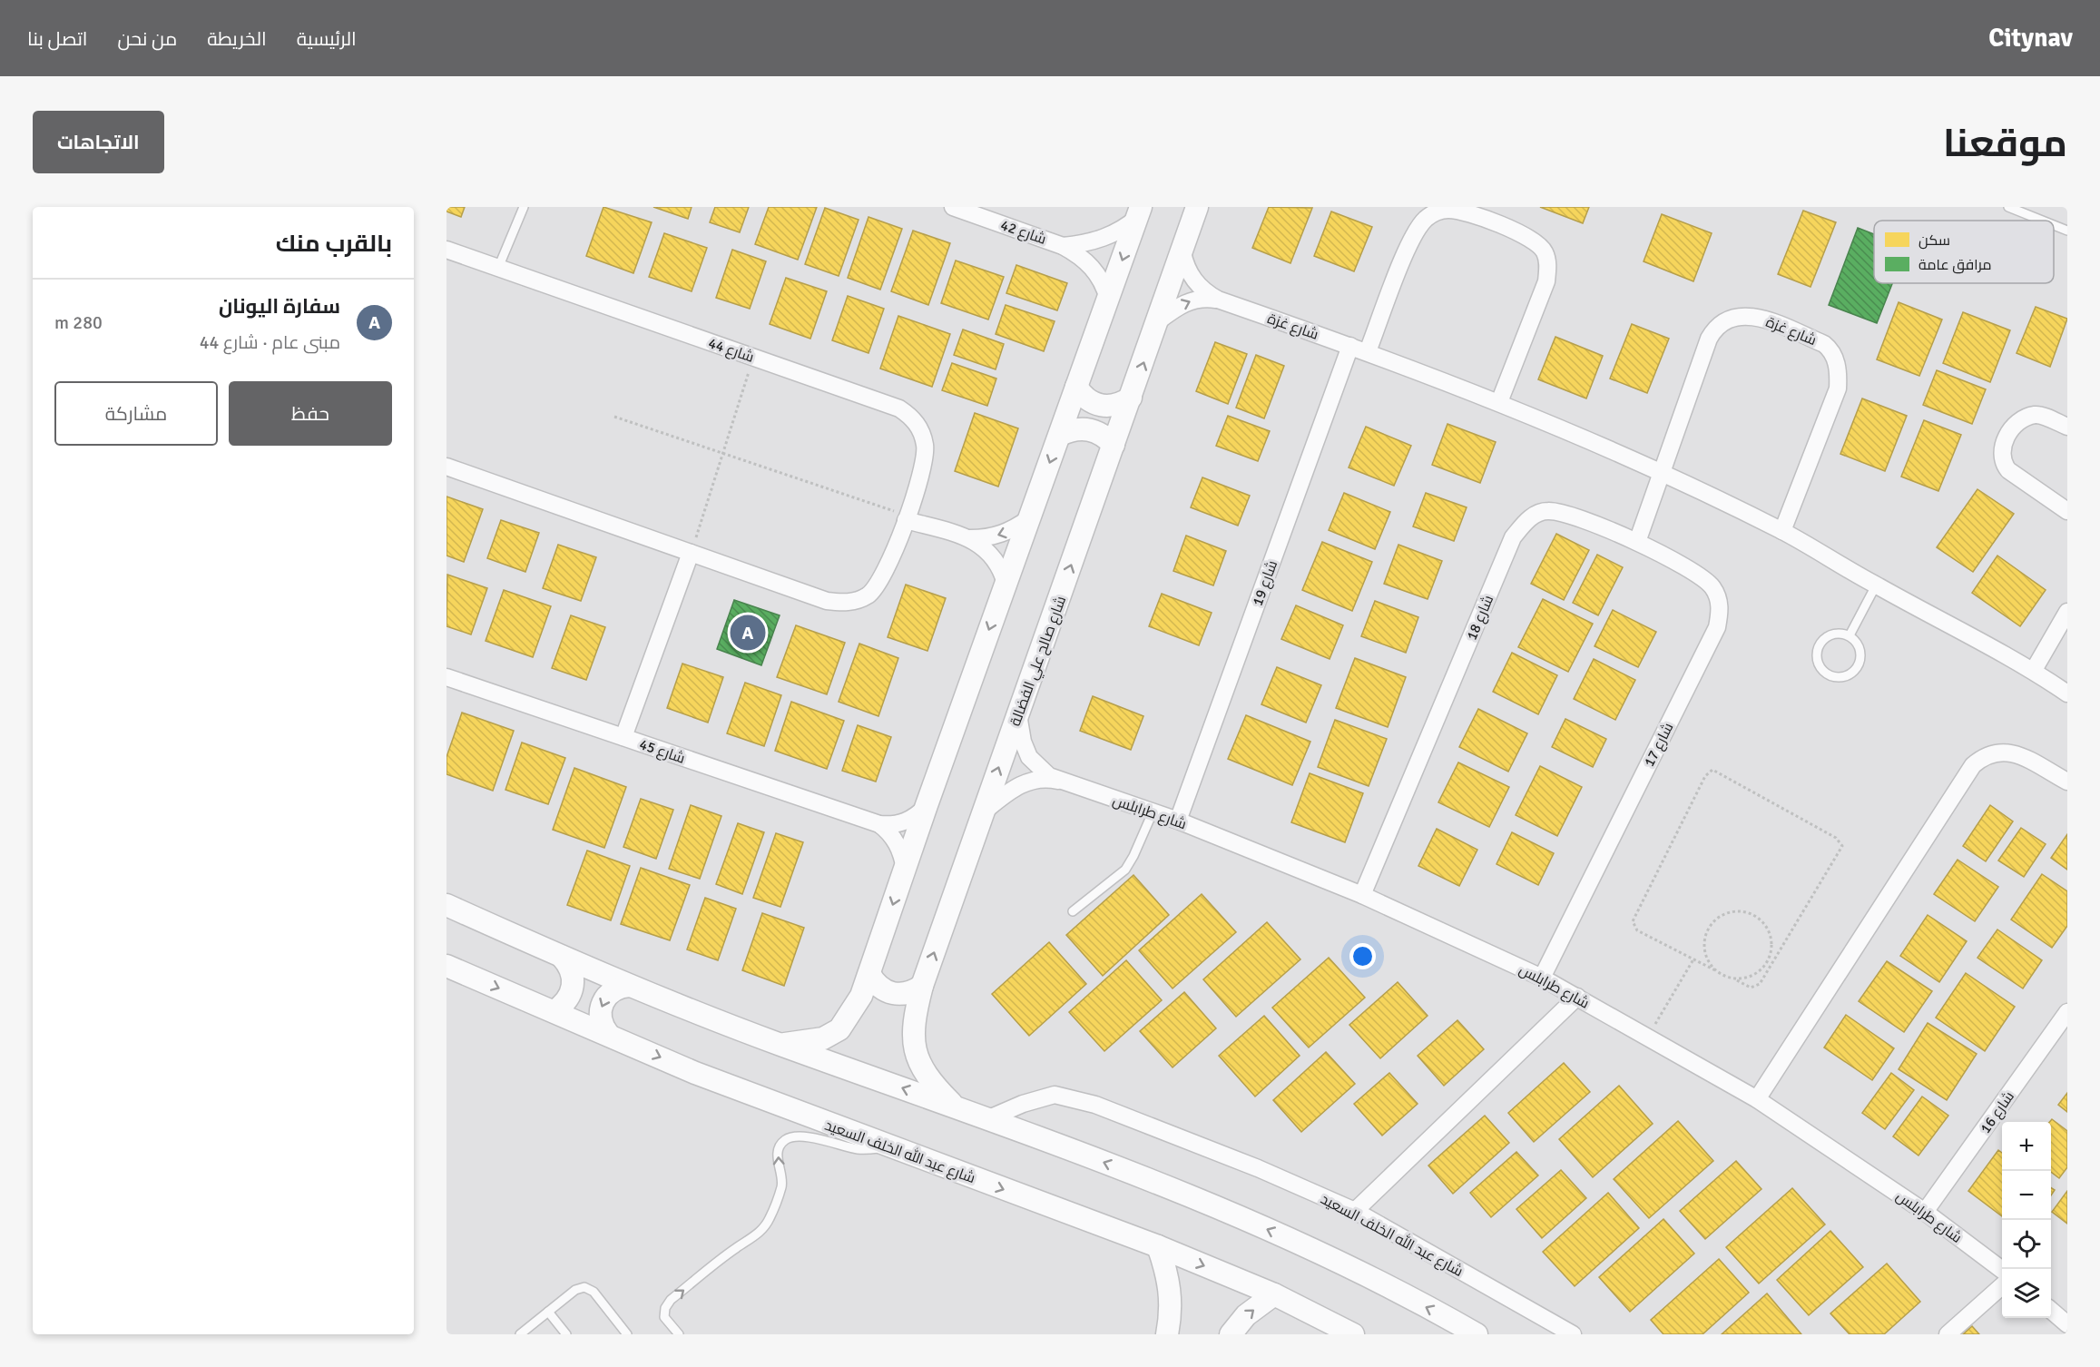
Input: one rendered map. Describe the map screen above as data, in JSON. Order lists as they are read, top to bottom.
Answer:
{
  "streets": {
    "main road": ["شارع صالح علي الفضالة", "شارع عبد الله الخلف السعيد"],
    "street": [
      "شارع 42",
      "شارع غزة",
      "شارع 44",
      "شارع 19",
      "شارع 18",
      "شارع 17",
      "شارع 45",
      "شارع طرابلس",
      "شارع 16"
    ]
  },
  "crossings": [
    ["شارع غزة", "شارع 19"],
    ["شارع غزة", "شارع صالح علي الفضالة"],
    ["شارع 19", "شارع طرابلس"],
    ["شارع 18", "شارع 17"],
    ["شارع 18", "شارع طرابلس"],
    ["شارع صالح علي الفضالة", "شارع طرابلس"],
    ["شارع 17", "شارع طرابلس"],
    ["شارع طرابلس", "شارع 16"]
  ],
  "legend": ["سكن", "مرافق عامة"],
  "page": {
    "header": "Citynav",
    "nav": [
      "الرئيسية",
      "الخريطة",
      "من نحن",
      "اتصل بنا"
    ],
    "title": "موقعنا",
    "buttons": [
      "الاتجاهات",
      ["حفظ", "مشاركة"]
    ],
    "heading": "بالقرب منك",
    "list": [
      {
        "mark": "A",
        "name": "سفارة اليونان",
        "note": "مبنى عام · شارع 44",
        "value": "280 m"
      }
    ],
    "pins": "A",
    "map_buttons": ["+", "−"]
  }
}
